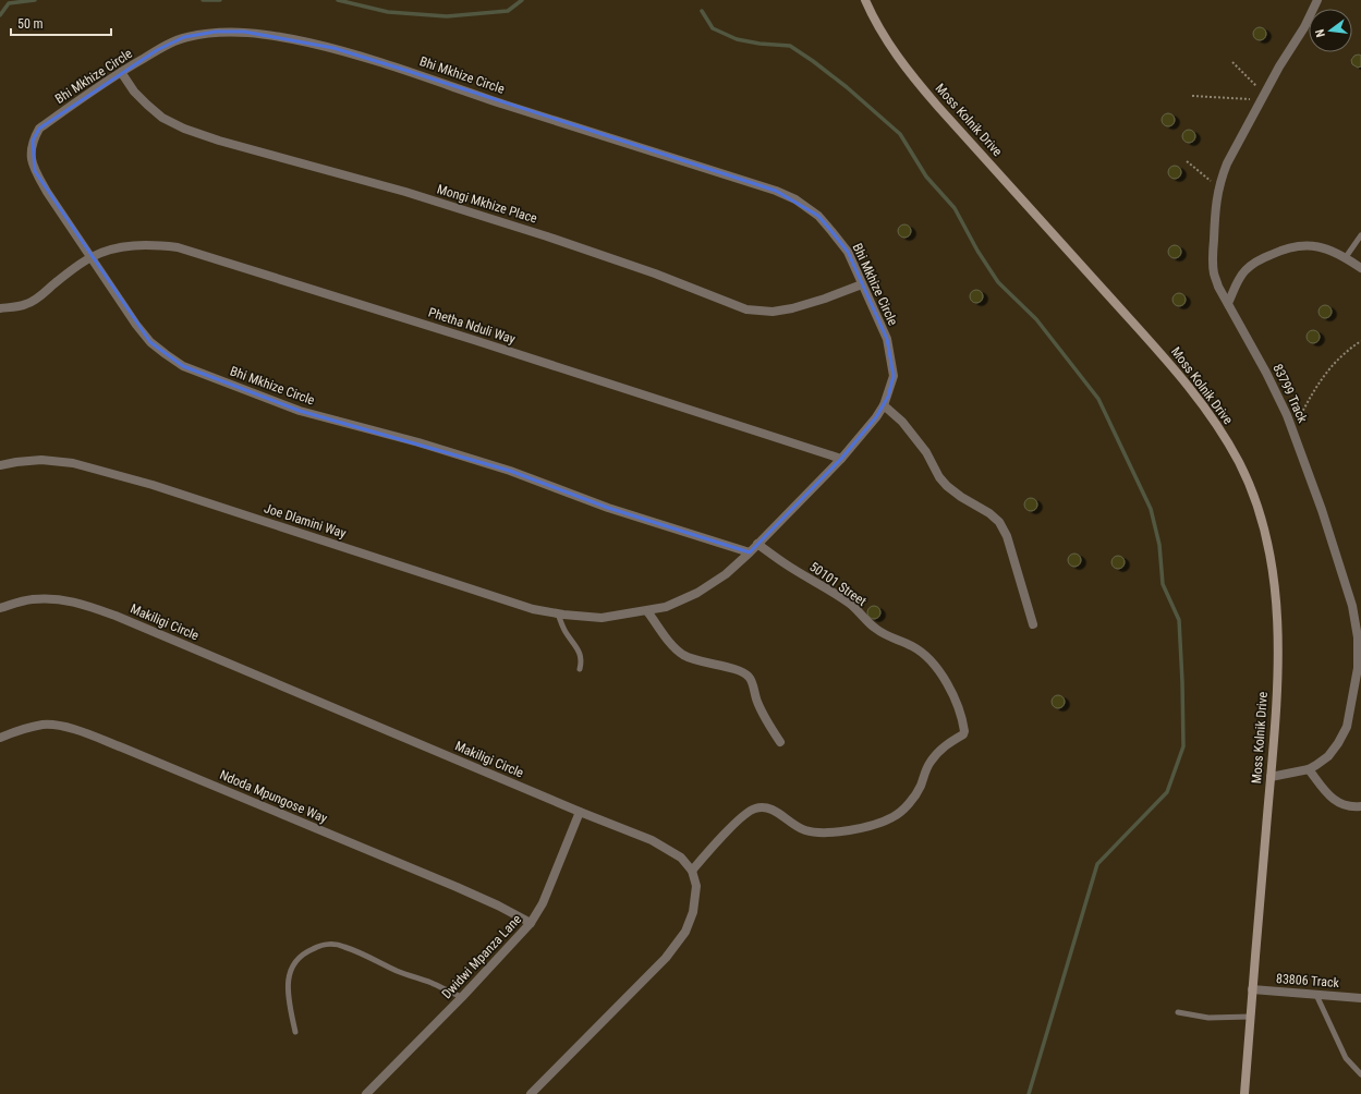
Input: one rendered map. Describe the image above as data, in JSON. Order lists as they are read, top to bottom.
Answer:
{
  "streets": {
    "main road": ["Moss Kolnik Drive"],
    "street": [
      "Bhi Mkhize Circle",
      "Mongi Mkhize Place",
      "Phetha Nduli Way",
      "83799 Track",
      "Joe Dlamini Way",
      "50101 Street",
      "Makiligi Circle",
      "Ndoda Mpungose Way",
      "Dwidwi Mpanza Lane",
      "83806 Track"
    ]
  },
  "crossings": [
    ["Bhi Mkhize Circle", "Mongi Mkhize Place"],
    ["Bhi Mkhize Circle", "Phetha Nduli Way"],
    ["Bhi Mkhize Circle", "Joe Dlamini Way"],
    ["Bhi Mkhize Circle", "50101 Street"],
    ["Moss Kolnik Drive", "83799 Track"],
    ["Moss Kolnik Drive", "83806 Track"],
    ["50101 Street", "Makiligi Circle"],
    ["Makiligi Circle", "Dwidwi Mpanza Lane"],
    ["Ndoda Mpungose Way", "Dwidwi Mpanza Lane"]
  ],
  "scale_bar": "50 m",
  "north": "left"
}
